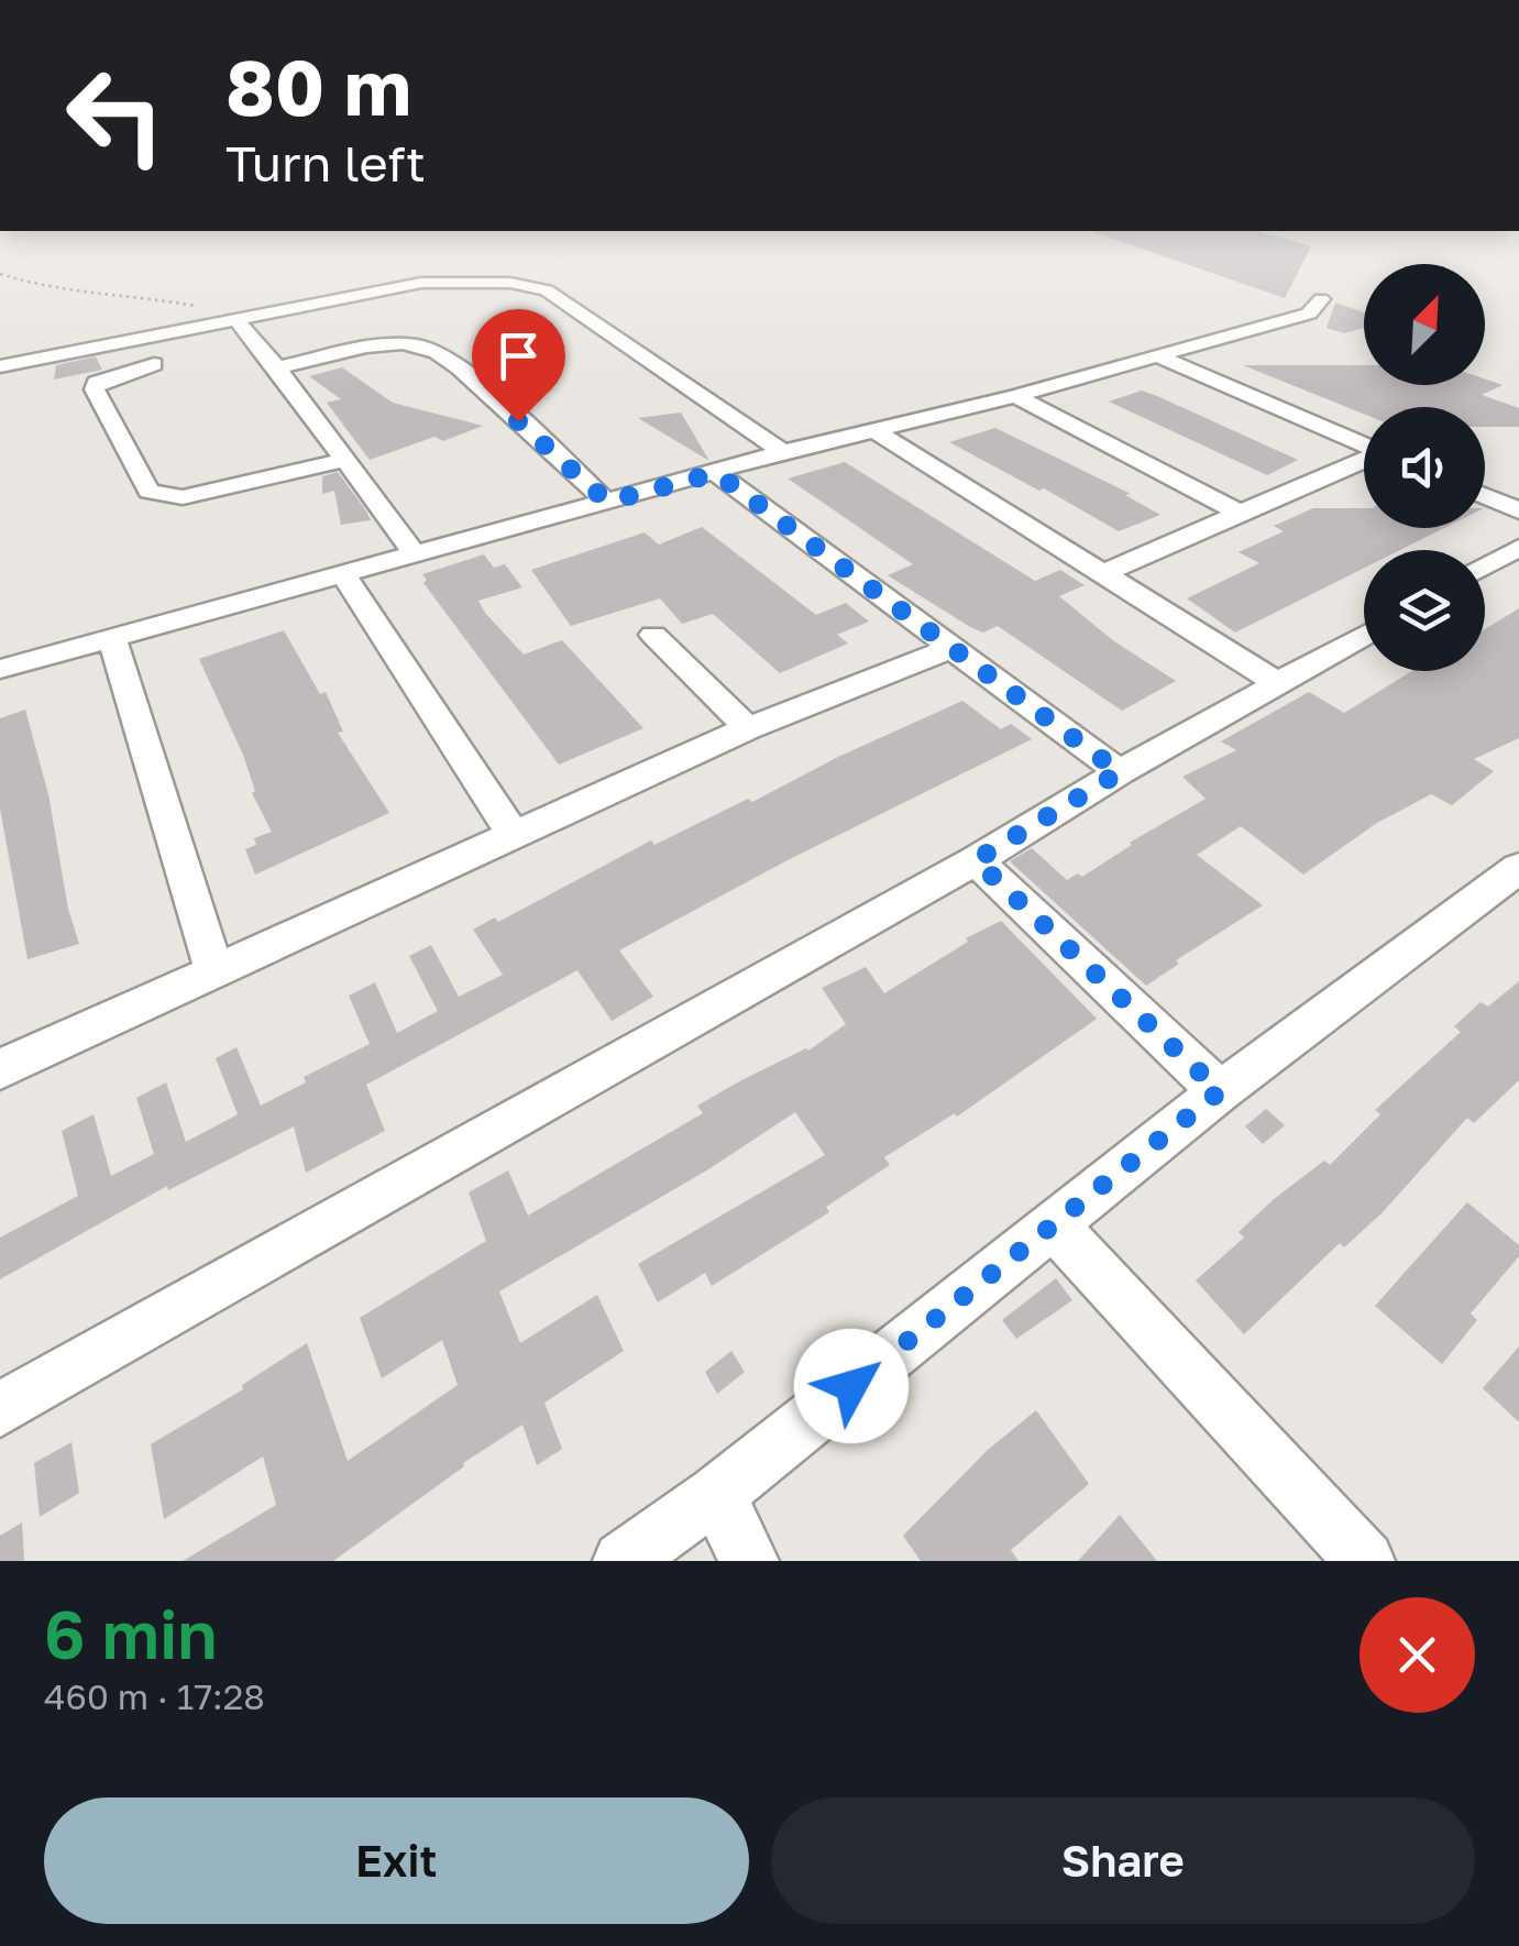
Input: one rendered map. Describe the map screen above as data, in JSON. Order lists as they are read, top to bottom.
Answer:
{
  "north": "top right",
  "page": {
    "turn": ["80 m", "Turn left"],
    "heading": ["6 min", "460 m · 17:28"],
    "buttons": ["Exit", "Share"]
  }
}
